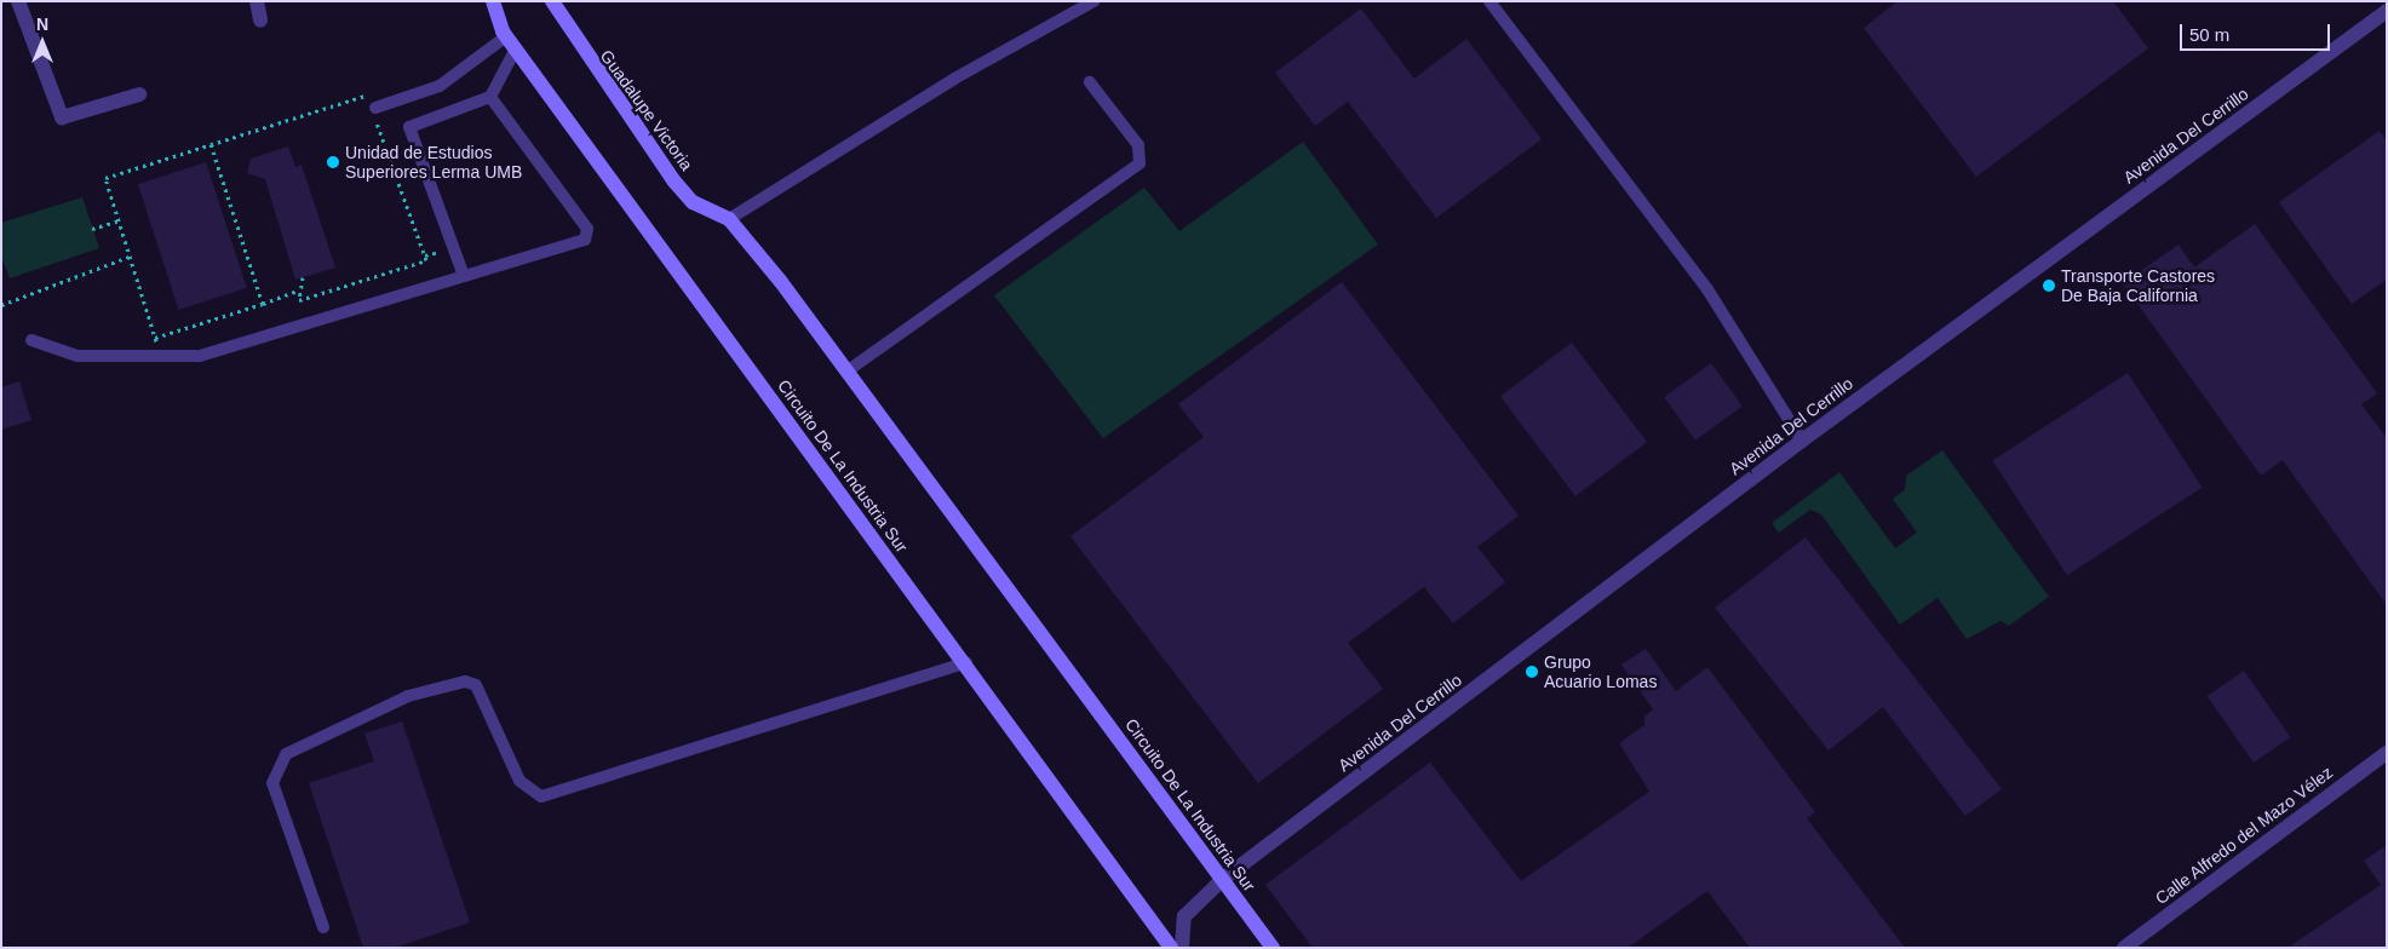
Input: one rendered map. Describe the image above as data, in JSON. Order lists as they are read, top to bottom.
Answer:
{
  "streets": {
    "main road": ["Guadalupe Victoria", "Circuito De La Industria Sur"],
    "street": ["Avenida Del Cerrillo", "Calle Alfredo del Mazo Vélez"]
  },
  "crossings": [
    ["Guadalupe Victoria", "Circuito De La Industria Sur"],
    ["Avenida Del Cerrillo", "Circuito De La Industria Sur"]
  ],
  "places": ["Unidad de Estudios Superiores Lerma UMB", "Transporte Castores De Baja California", "Grupo Acuario Lomas"],
  "scale_bar": "50 m",
  "north": "top"
}
